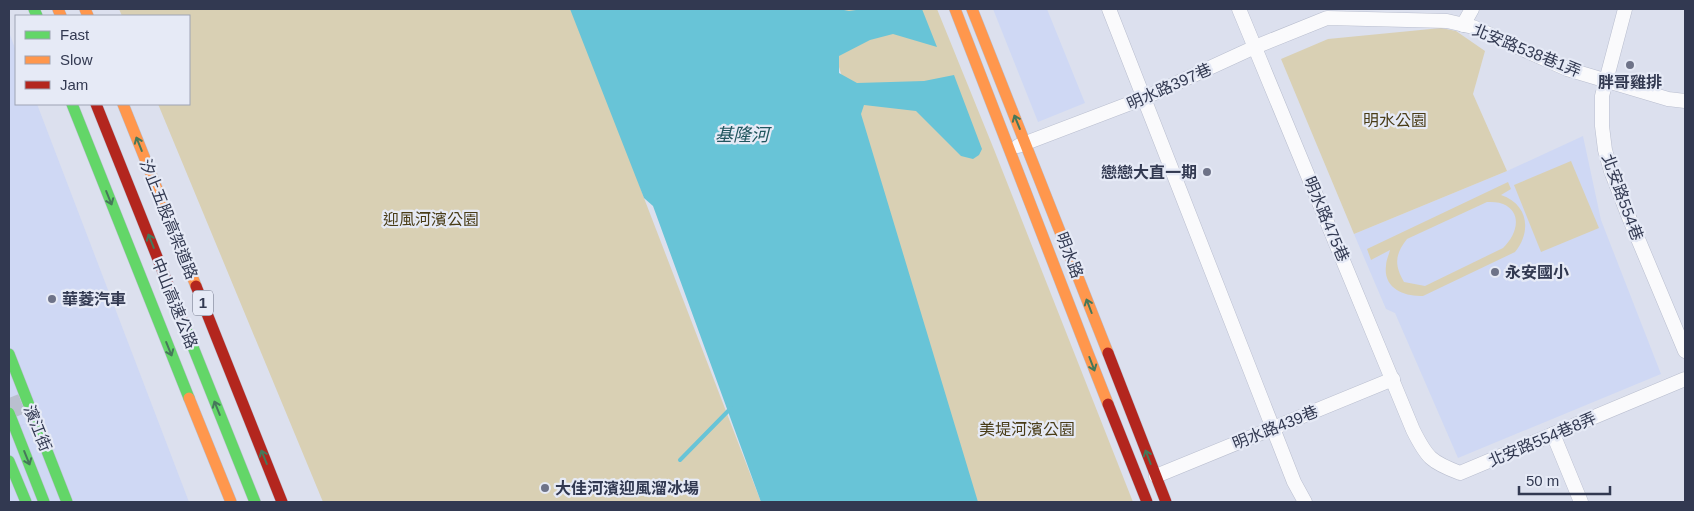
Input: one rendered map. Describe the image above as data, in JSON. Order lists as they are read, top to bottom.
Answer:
{
  "streets": {
    "main road": [
      "汐止五股高架道路",
      "明水路",
      "中山高速公路",
      "1",
      "濱江街"
    ],
    "street": [
      "北安路538巷1弄",
      "明水路397巷",
      "北安路554巷",
      "明水路475巷",
      "明水路439巷",
      "北安路554巷8弄"
    ]
  },
  "crossings": [
    ["北安路538巷1弄", "明水路397巷"],
    ["北安路538巷1弄", "北安路554巷"],
    ["明水路397巷", "明水路475巷"],
    ["明水路397巷", "明水路"],
    ["明水路475巷", "明水路439巷"],
    ["明水路475巷", "北安路554巷8弄"],
    ["明水路", "明水路439巷"]
  ],
  "one_way": ["汐止五股高架道路"],
  "water": ["基隆河"],
  "parks": ["明水公園", "迎風河濱公園", "美堤河濱公園"],
  "places": [
    "胖哥雞排",
    "戀戀大直一期",
    "永安國小",
    "華菱汽車",
    "大佳河濱迎風溜冰場"
  ],
  "legend": ["Fast", "Slow", "Jam"],
  "scale_bar": "50 m"
}
